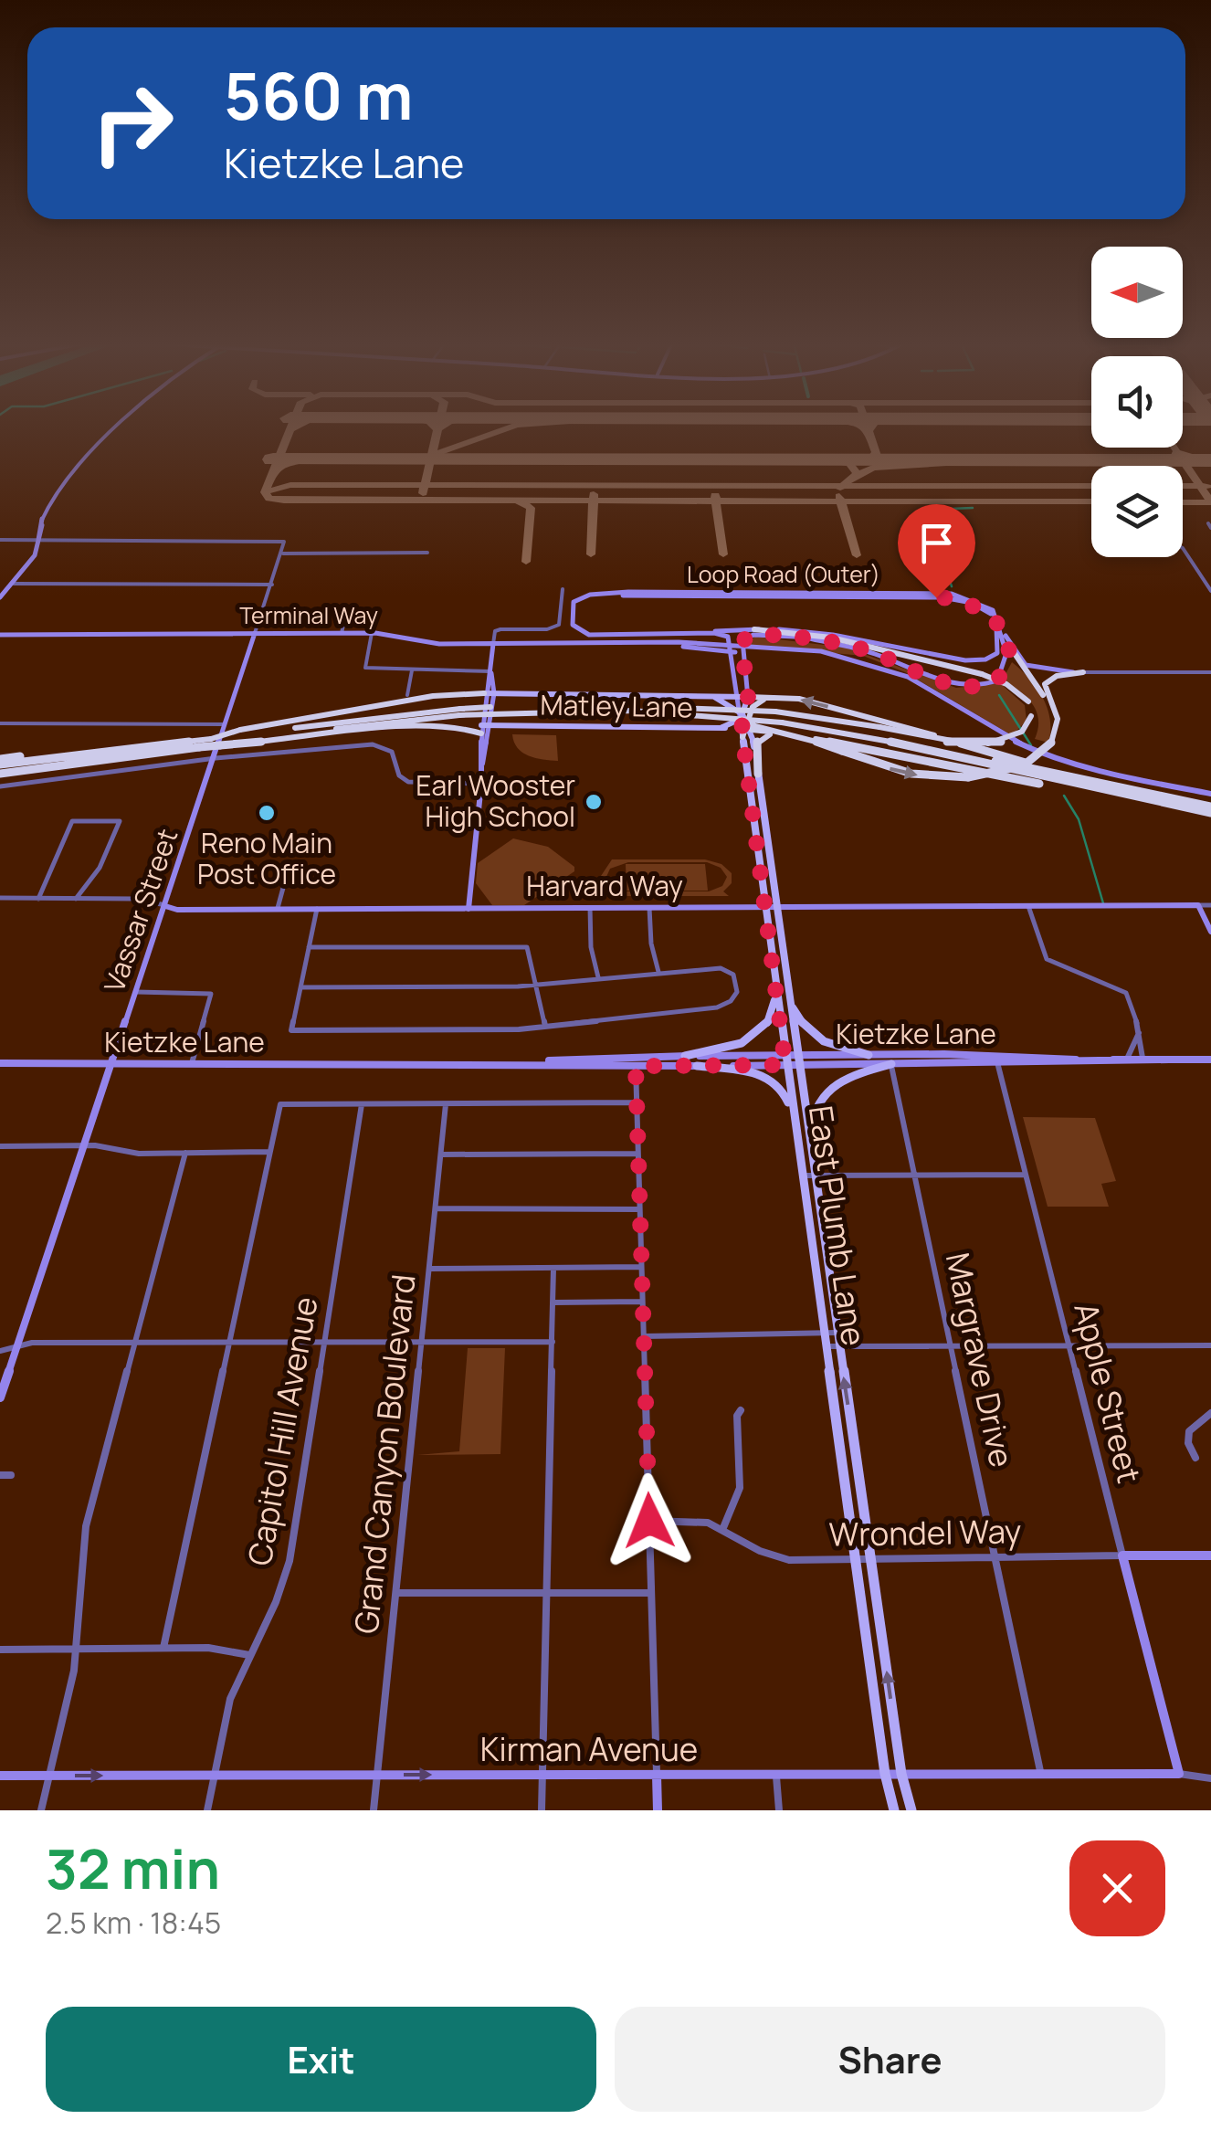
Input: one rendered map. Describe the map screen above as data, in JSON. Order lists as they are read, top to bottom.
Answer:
{
  "streets": {
    "main road": [
      "Terminal Way",
      "Matley Lane",
      "Harvard Way",
      "Vassar Street",
      "Kietzke Lane",
      "East Plumb Lane",
      "Apple Street",
      "Wrondel Way",
      "Kirman Avenue"
    ],
    "street": ["Margrave Drive", "Capitol Hill Avenue", "Grand Canyon Boulevard"]
  },
  "crossings": [
    ["Terminal Way", "Vassar Street"],
    ["Terminal Way", "East Plumb Lane"],
    ["Matley Lane", "East Plumb Lane"],
    ["Harvard Way", "Vassar Street"],
    ["Harvard Way", "East Plumb Lane"],
    ["Vassar Street", "Kietzke Lane"],
    ["Kietzke Lane", "East Plumb Lane"],
    ["Kietzke Lane", "Margrave Drive"],
    ["Kietzke Lane", "Apple Street"],
    ["East Plumb Lane", "Wrondel Way"],
    ["East Plumb Lane", "Kirman Avenue"],
    ["Margrave Drive", "Wrondel Way"],
    ["Margrave Drive", "Kirman Avenue"],
    ["Apple Street", "Wrondel Way"],
    ["Apple Street", "Kirman Avenue"],
    ["Capitol Hill Avenue", "Kirman Avenue"],
    ["Grand Canyon Boulevard", "Kirman Avenue"]
  ],
  "places": ["Earl Wooster High School", "Reno Main Post Office"],
  "north": "left",
  "page": {
    "turn": ["560 m", "Kietzke Lane"],
    "heading": ["32 min", "2.5 km · 18:45"],
    "buttons": ["Exit", "Share"]
  }
}
